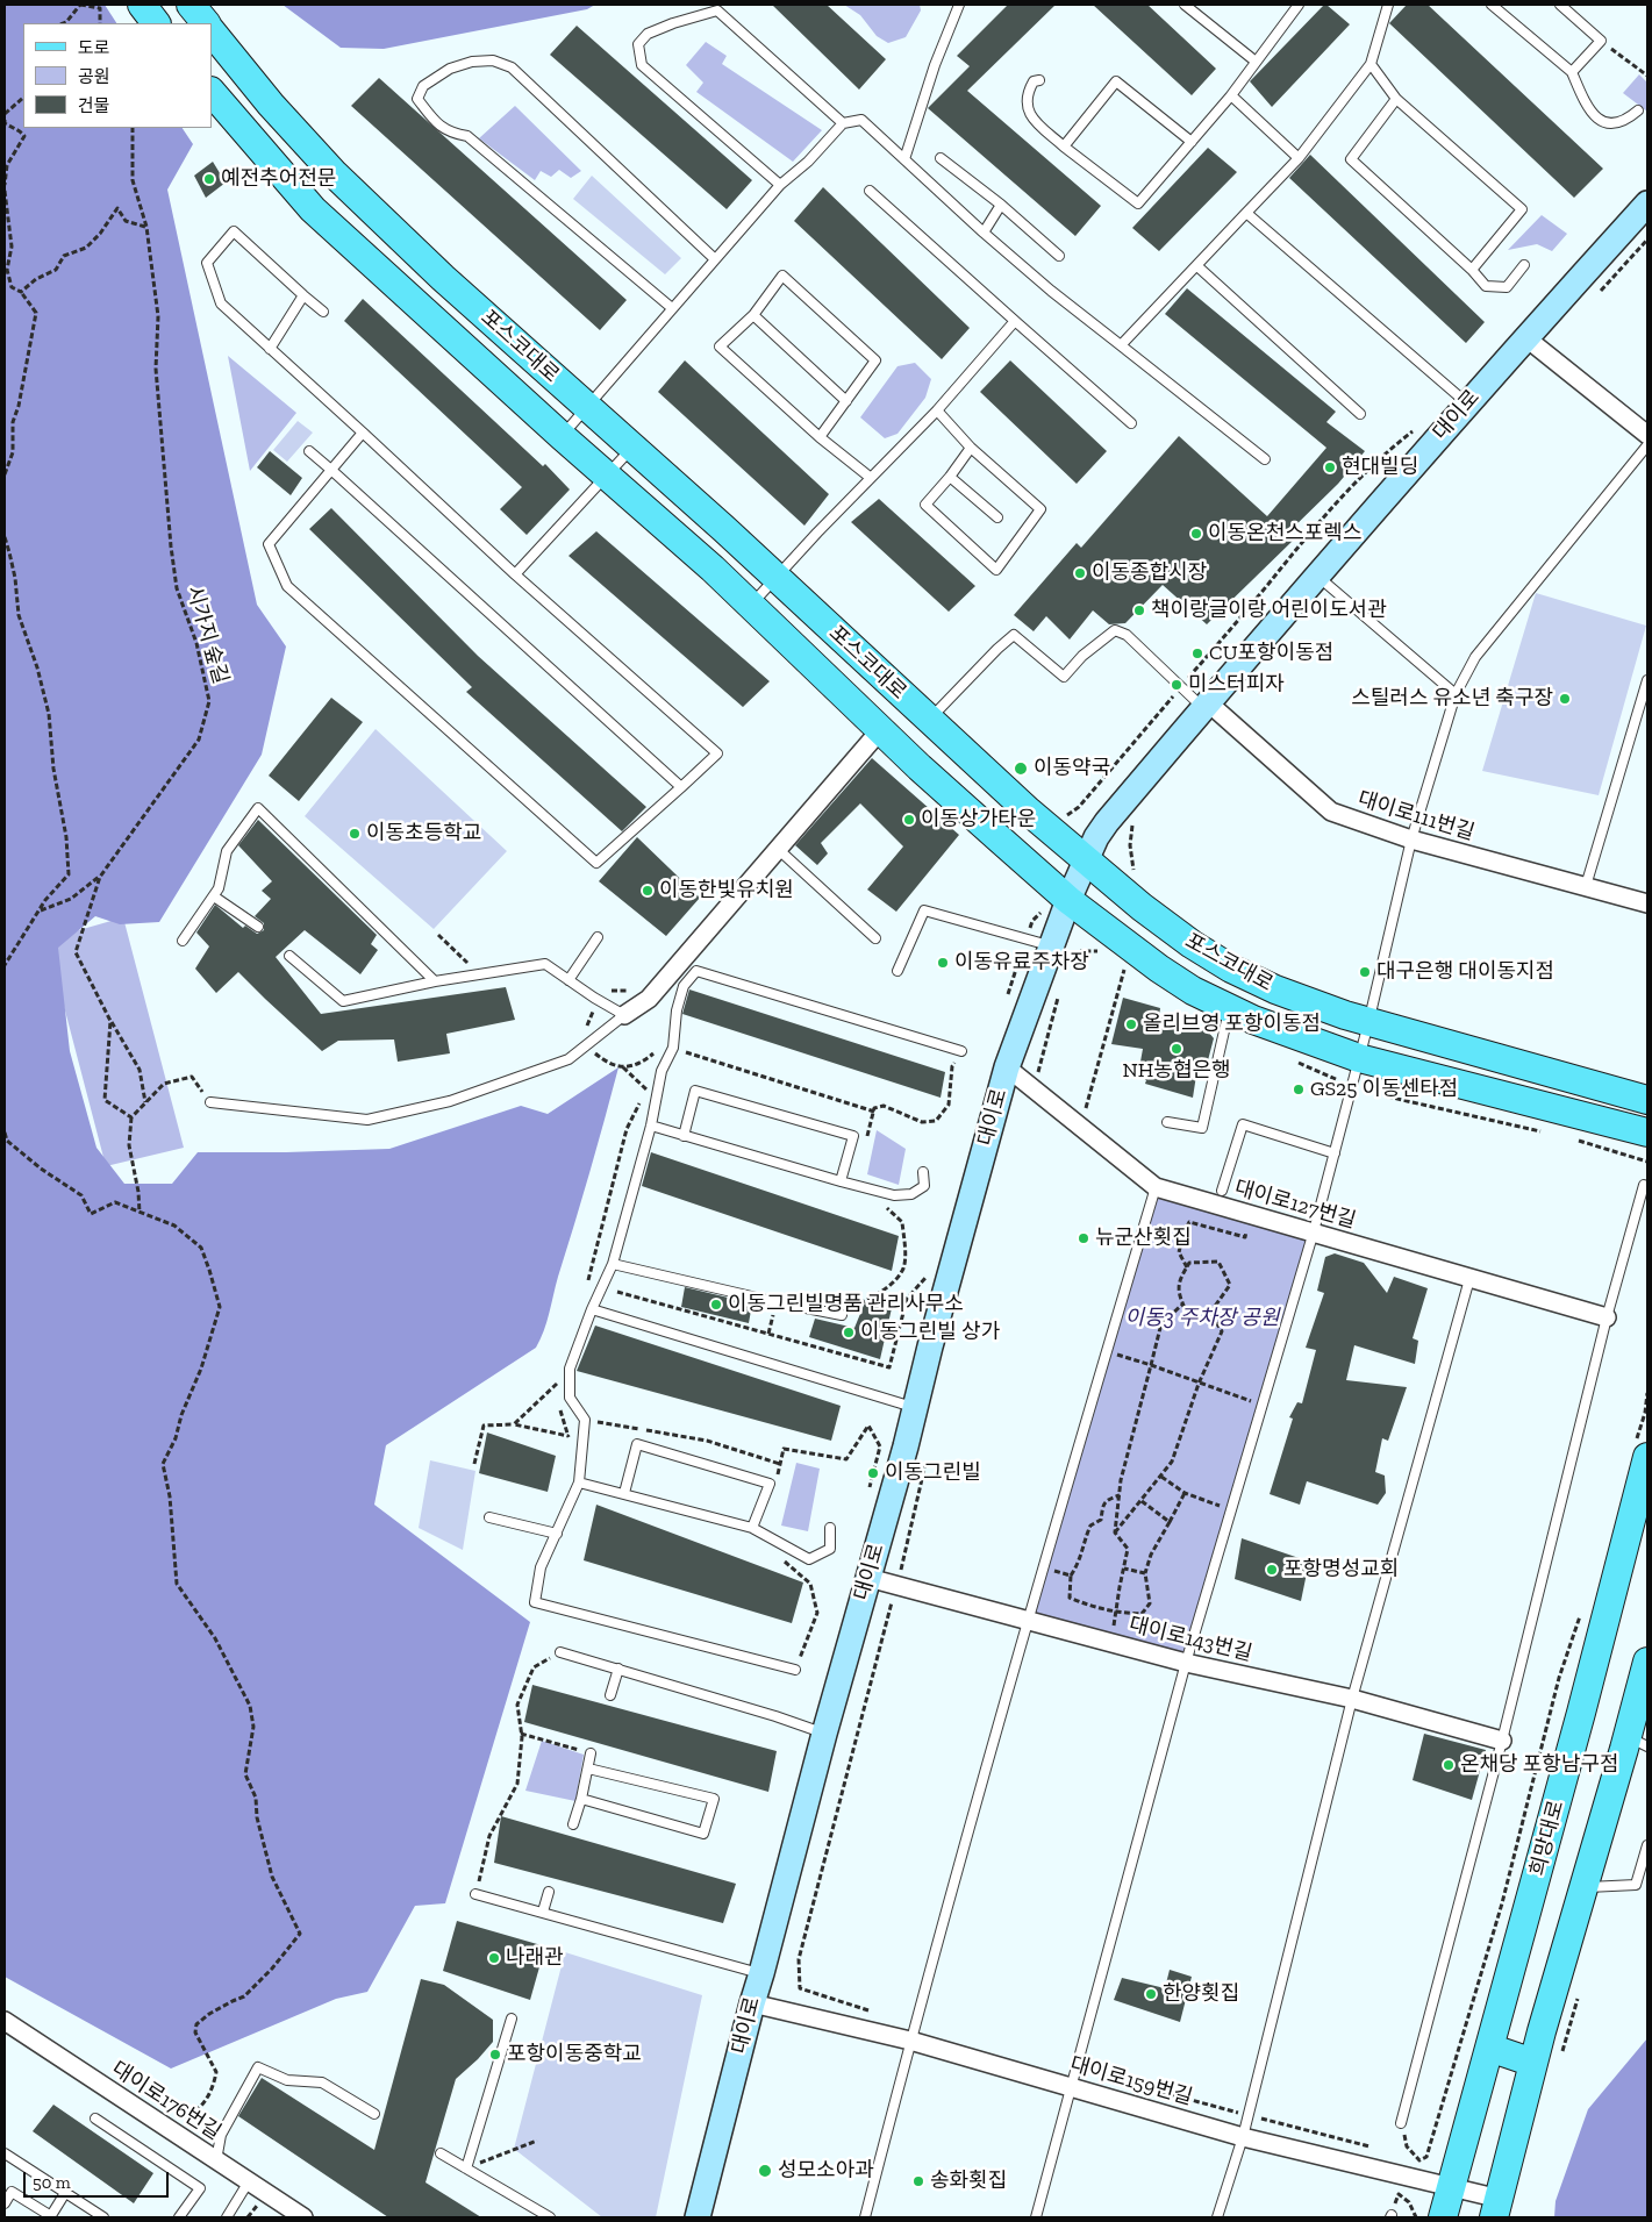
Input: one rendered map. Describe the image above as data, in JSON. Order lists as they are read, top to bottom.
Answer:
{
  "streets": {
    "main road": ["포스코대로", "희망대로"],
    "street": [
      "대이로",
      "대이로111번길",
      "대이로127번길",
      "대이로143번길",
      "대이로159번길",
      "대이로176번길"
    ],
    "path": ["시가지 숲길"]
  },
  "crossings": [
    ["포스코대로", "대이로"],
    ["대이로", "대이로111번길"],
    ["대이로", "대이로127번길"],
    ["대이로", "대이로143번길"],
    ["대이로", "대이로159번길"],
    ["희망대로", "대이로159번길"]
  ],
  "parks": ["이동3 주차장 공원"],
  "places": [
    "예전추어전문",
    "현대빌딩",
    "이동온천스포렉스",
    "이동종합시장",
    "책이랑글이랑 어린이도서관",
    "CU포항이동점",
    "미스터피자",
    "스틸러스 유소년 축구장",
    "이동약국",
    "이동상가타운",
    "이동초등학교",
    "이동한빛유치원",
    "이동유료주차장",
    "대구은행 대이동지점",
    "올리브영 포항이동점",
    "NH농협은행",
    "GS25 이동센타점",
    "뉴군산횟집",
    "이동그린빌명품 관리사무소",
    "이동그린빌 상가",
    "이동그린빌",
    "포항명성교회",
    "온채당 포항남구점",
    "나래관",
    "한양횟집",
    "포항이동중학교",
    "성모소아과",
    "송화횟집"
  ],
  "legend": ["도로", "공원", "건물"],
  "scale_bar": "50 m"
}
